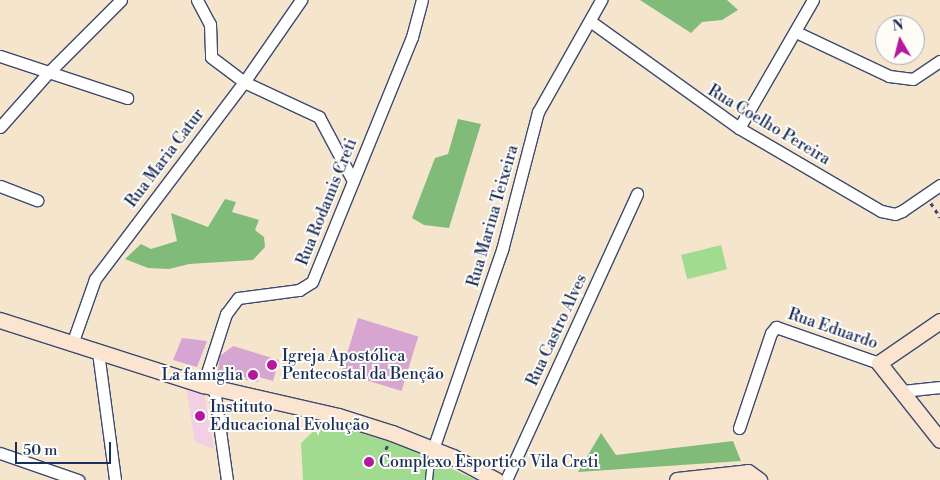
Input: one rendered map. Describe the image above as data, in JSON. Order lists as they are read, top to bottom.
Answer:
{
  "streets": {
    "street": [
      "Rua Coelho Pereira",
      "Rua Maria Catur",
      "Rua Rodamis Creti",
      "Rua Marina Teixeira",
      "Rua Eduardo",
      "Rua Castro Alves"
    ]
  },
  "crossings": [
    ["Rua Coelho Pereira", "Rua Marina Teixeira"]
  ],
  "places": [
    "Igreja Apostólica Pentecostal da Benção",
    "La famiglia",
    "Instituto Educacional Evolução",
    "Complexo Esportico Vila Creti"
  ],
  "scale_bar": "50 m",
  "north": "top"
}
